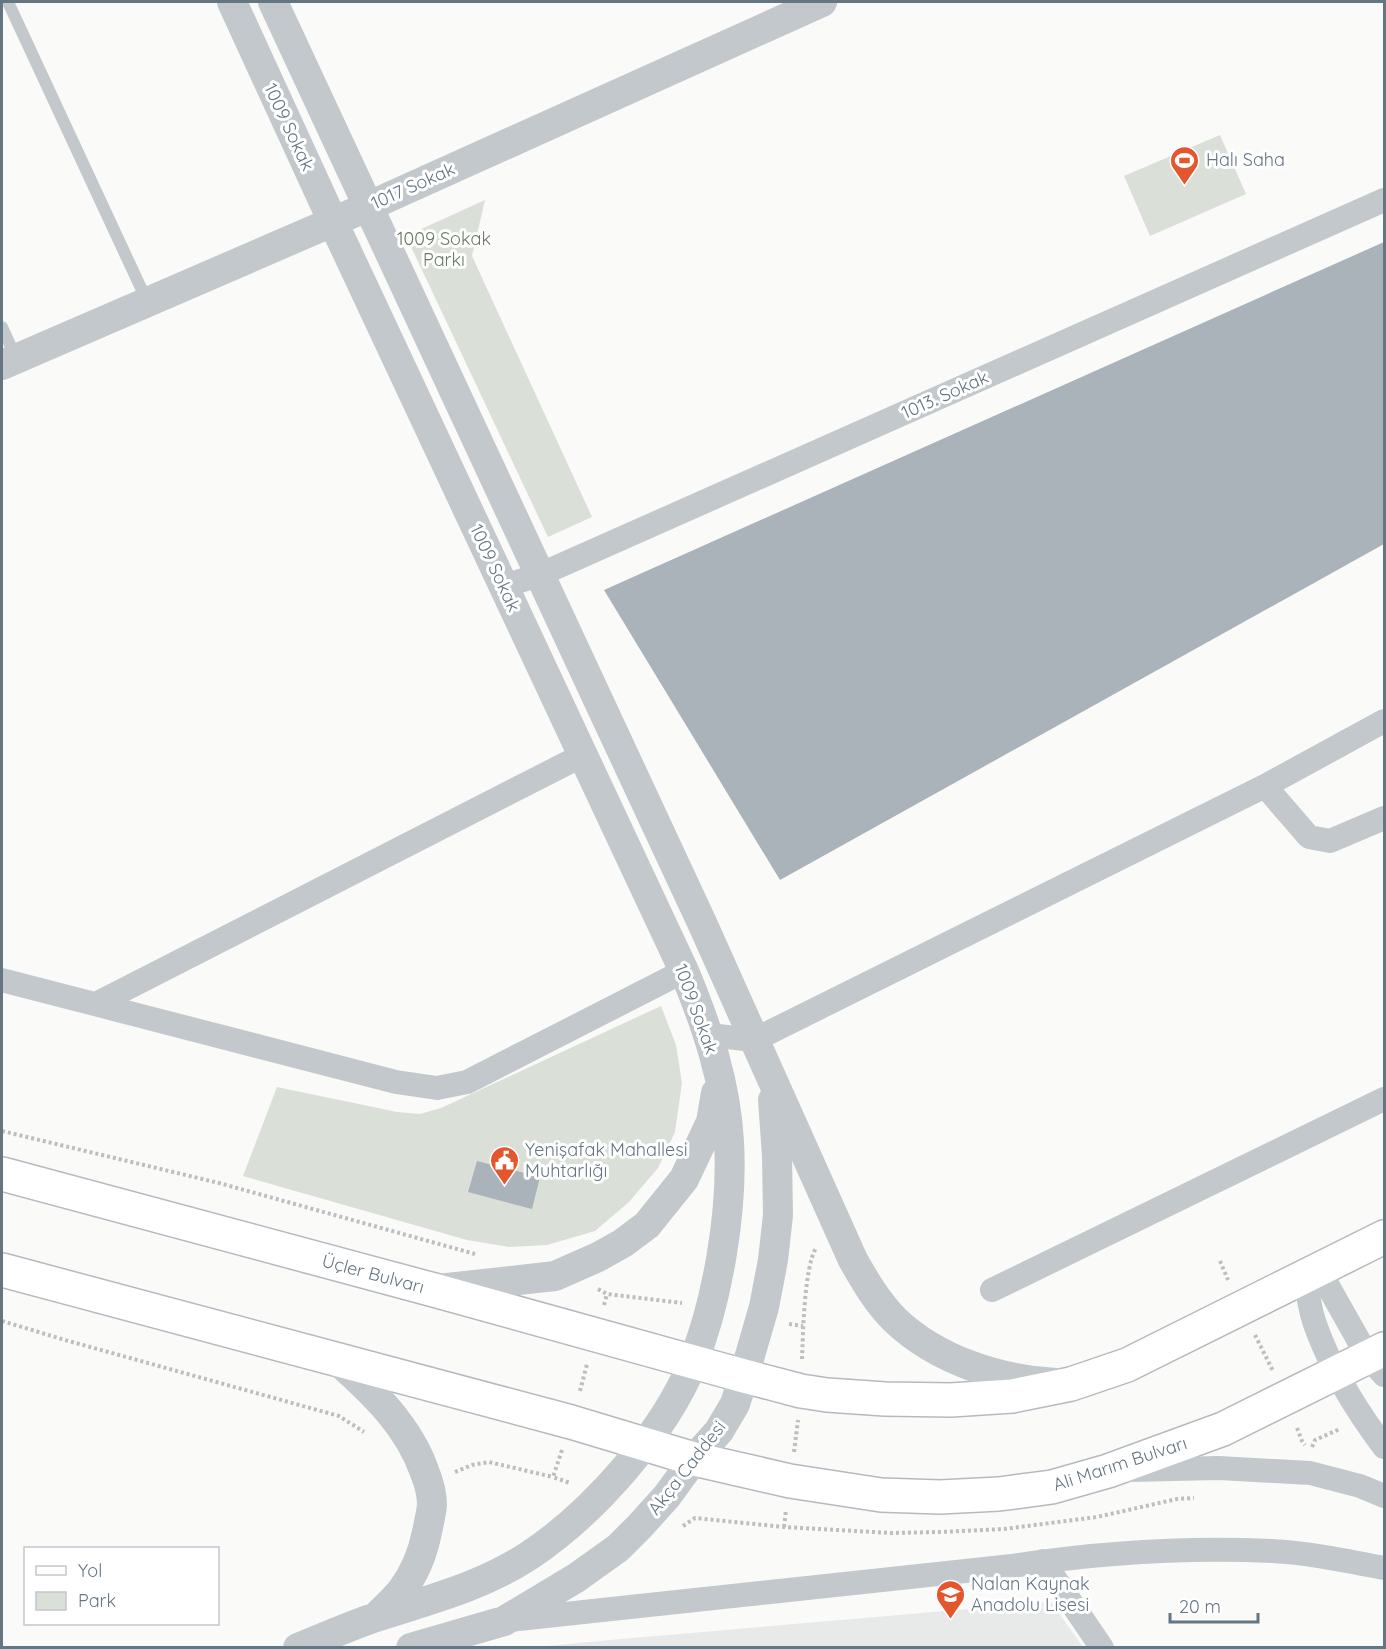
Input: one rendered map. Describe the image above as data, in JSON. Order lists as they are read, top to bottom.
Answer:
{
  "streets": {
    "main road": ["Üçler Bulvarı", "Ali Marım Bulvarı"],
    "street": [
      "1009 Sokak",
      "1017 Sokak",
      "1013. Sokak",
      "Akça Caddesi"
    ]
  },
  "crossings": [
    ["1009 Sokak", "1017 Sokak"],
    ["1009 Sokak", "1013. Sokak"],
    ["1009 Sokak", "Üçler Bulvarı"],
    ["1009 Sokak", "Akça Caddesi"],
    ["Üçler Bulvarı", "Akça Caddesi"],
    ["Ali Marım Bulvarı", "Akça Caddesi"]
  ],
  "parks": ["1009 Sokak Parkı"],
  "places": {
    "sports": ["Halı Saha"],
    "public building": ["Yenişafak Mahallesi Muhtarlığı"],
    "school or university": ["Nalan Kaynak Anadolu Lisesi"]
  },
  "legend": ["Yol", "Park"],
  "scale_bar": "20 m"
}
